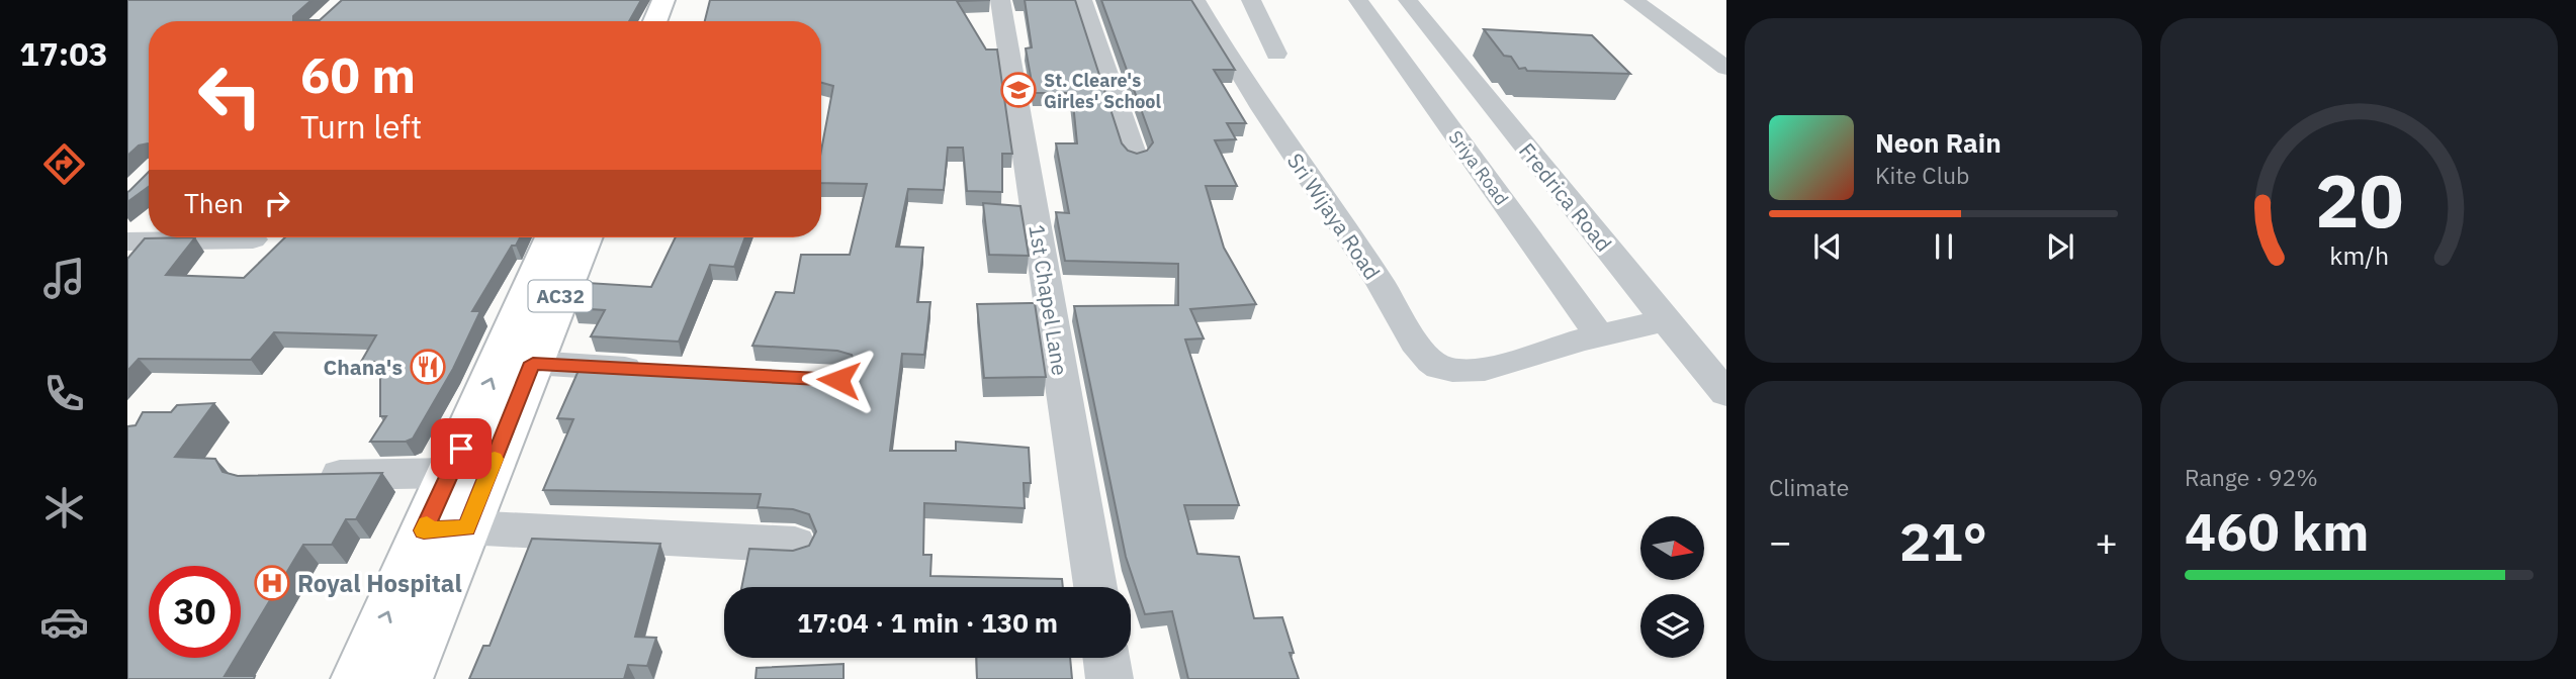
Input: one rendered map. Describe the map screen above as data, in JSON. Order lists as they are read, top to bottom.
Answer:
{
  "streets": {
    "main road": ["AC32"],
    "street": [
      "Sriya Road",
      "Fredrica Road",
      "Sri Wijaya Road",
      "1st Chapel Lane"
    ]
  },
  "crossings": [
    ["Sriya Road", "Sri Wijaya Road"],
    ["Fredrica Road", "Sri Wijaya Road"]
  ],
  "places": {
    "school or university": ["St. Cleare's Girles' School"],
    "restaurant": ["Chana's"],
    "hospital": ["Royal Hospital"]
  },
  "north": "right",
  "page": {
    "tabs": "17:03",
    "turn": ["60 m", "Turn left"],
    "song": ["Neon Rain", "Kite Club"],
    "then": "Then",
    "tile": [
      "Climate",
      ["Range · 92%", "460 km"]
    ],
    "heat": ["−", "21°", "+"],
    "limit": "30",
    "trip": "17:04 · 1 min · 130 m",
    "gauge": ["20", "km/h"]
  }
}
